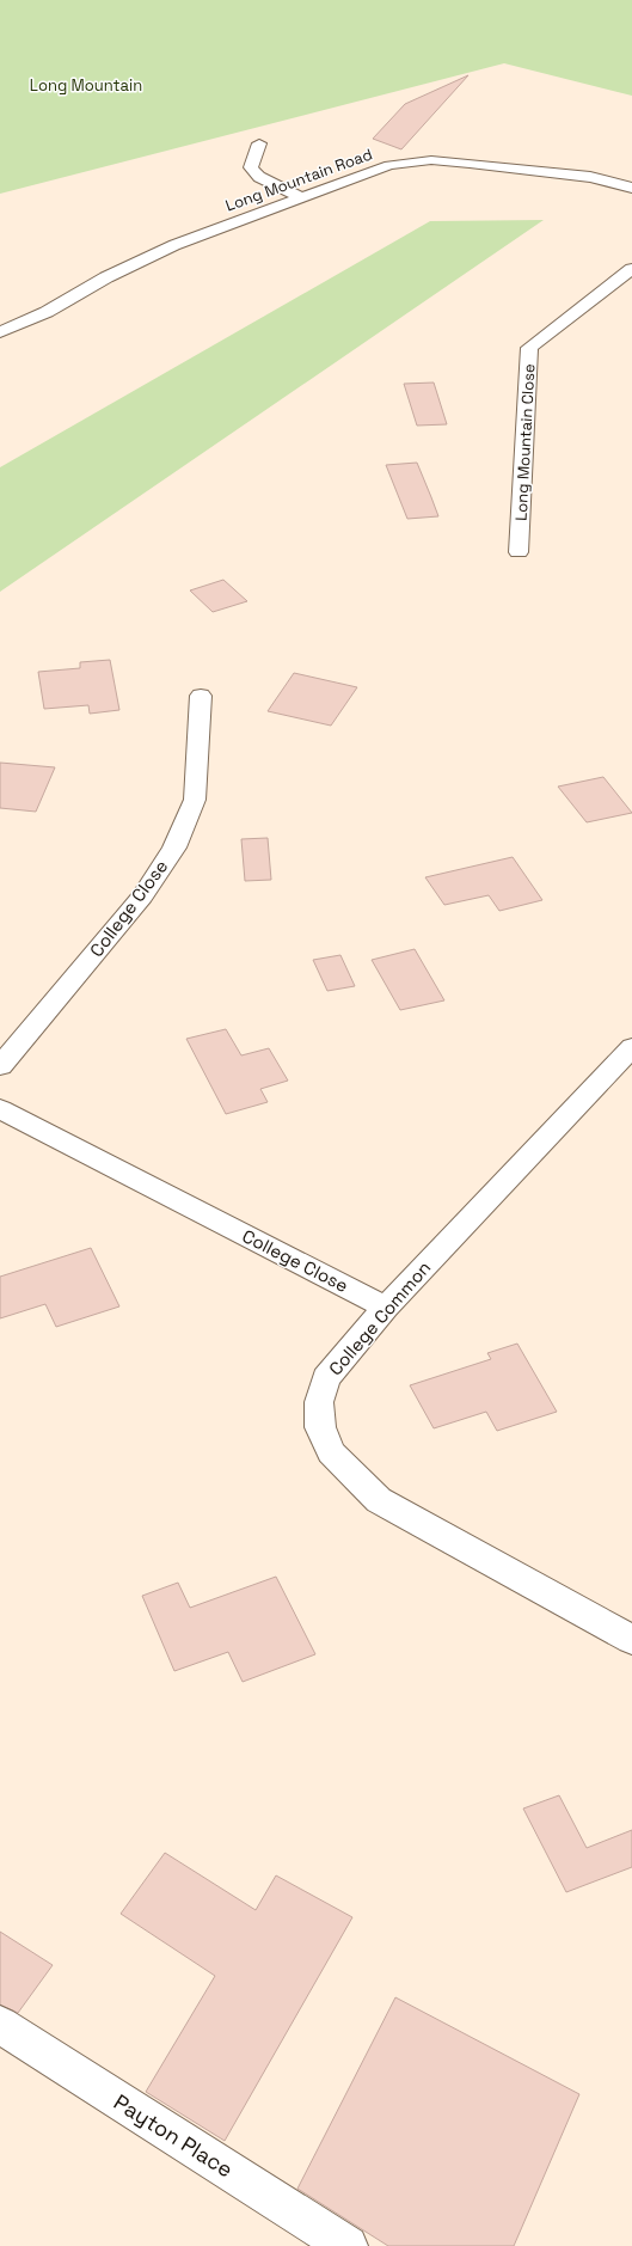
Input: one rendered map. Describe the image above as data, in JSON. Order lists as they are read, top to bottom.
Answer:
{
  "streets": {
    "street": [
      "Long Mountain Road",
      "Long Mountain Close",
      "College Close",
      "College Common",
      "Payton Place"
    ]
  },
  "crossings": [
    ["College Close", "College Common"]
  ],
  "parks": ["Long Mountain"]
}
